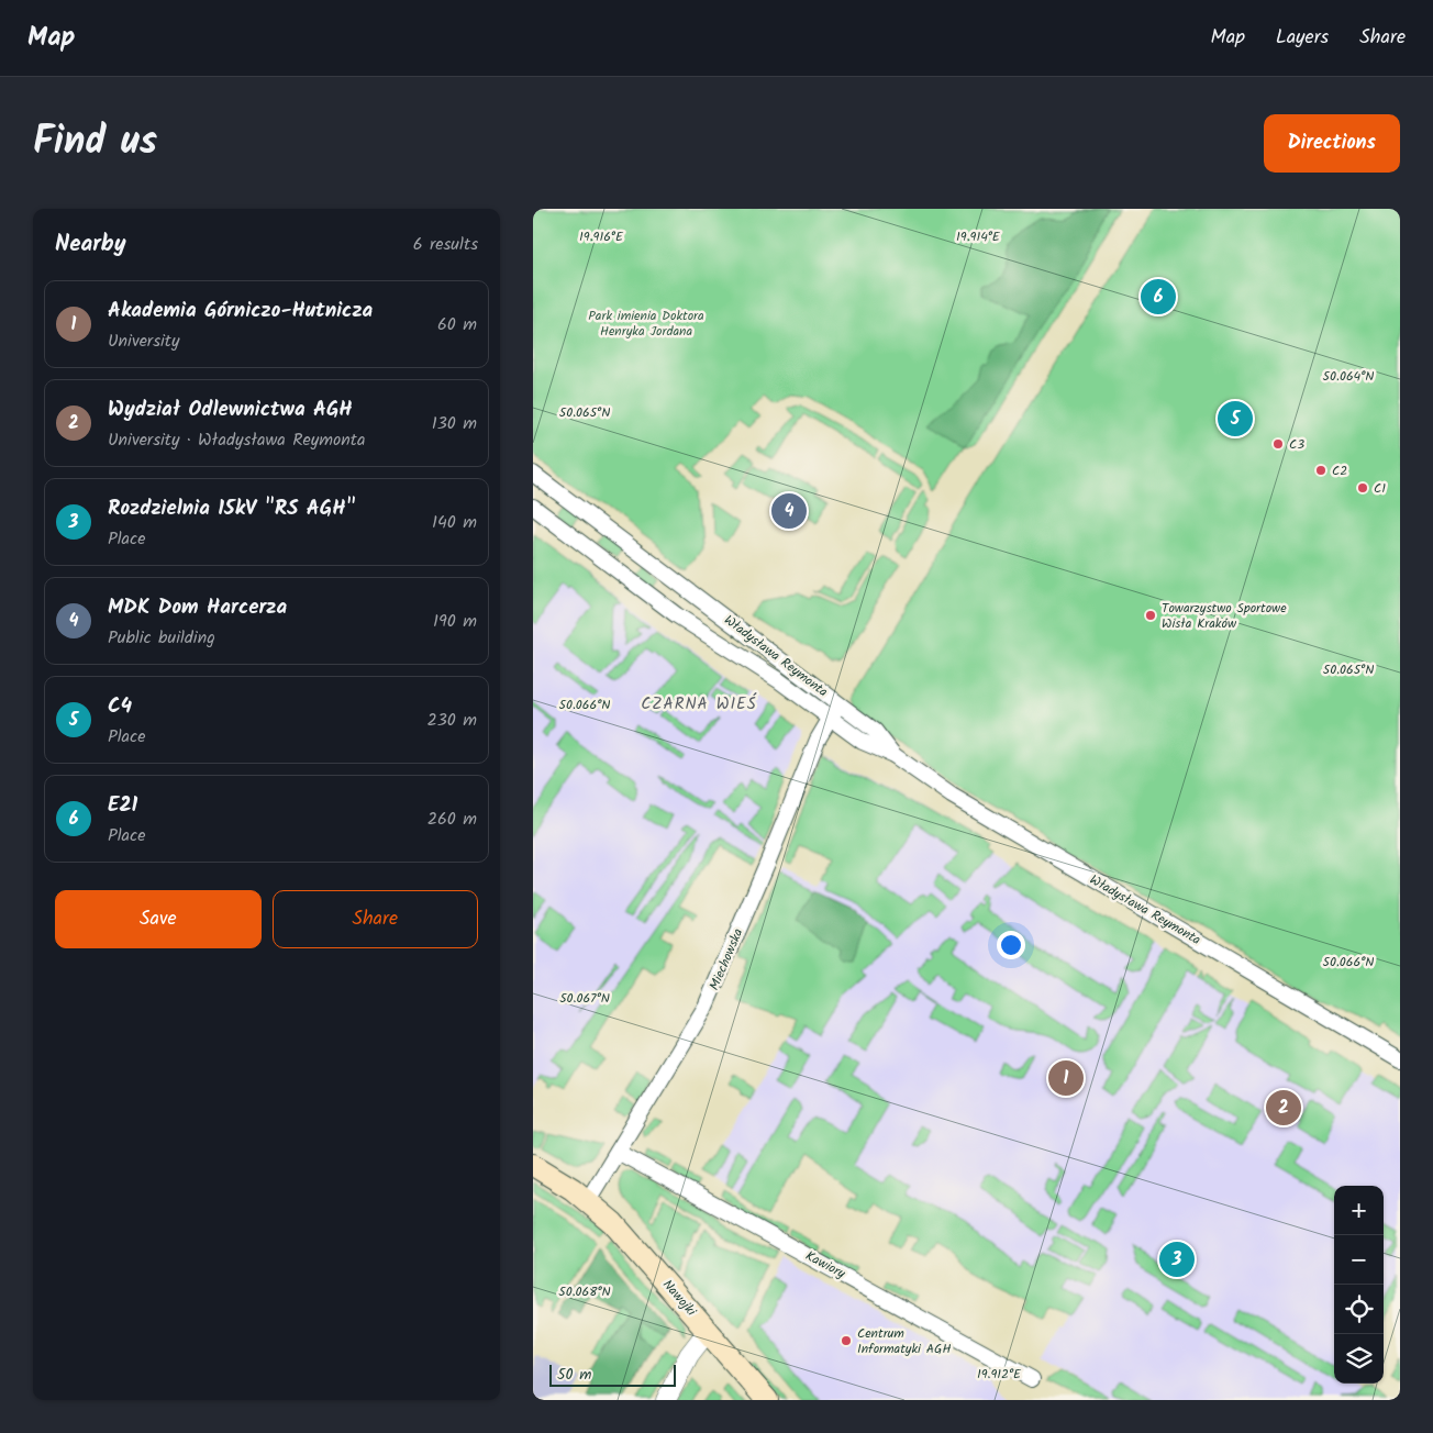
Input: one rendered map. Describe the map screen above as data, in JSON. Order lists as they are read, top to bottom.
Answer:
{
  "streets": {
    "main road": ["Nawojki"],
    "street": ["Władysława Reymonta", "Miechowska", "Kawiory"]
  },
  "crossings": [
    ["Władysława Reymonta", "Miechowska"],
    ["Miechowska", "Kawiory"],
    ["Miechowska", "Nawojki"]
  ],
  "districts": ["CZARNA WIEŚ"],
  "parks": ["Park imienia Doktora Henryka Jordana"],
  "places": [
    "C3",
    "C2",
    "C1",
    "Towarzystwo Sportowe Wisła Kraków",
    "Centrum Informatyki AGH"
  ],
  "scale_bar": "50 m",
  "page": {
    "header": "Map",
    "nav": ["Map", "Layers", "Share"],
    "title": "Find us",
    "buttons": [
      "Directions",
      ["Save", "Share"]
    ],
    "heading": ["Nearby", "6 results"],
    "pins": [
      "6",
      "5",
      "4",
      "1",
      "2",
      "3"
    ],
    "list": [
      {
        "mark": "1",
        "name": "Akademia Górniczo-Hutnicza",
        "note": "University",
        "value": "60 m"
      },
      {
        "mark": "2",
        "name": "Wydział Odlewnictwa AGH",
        "note": "University · Władysława Reymonta",
        "value": "130 m"
      },
      {
        "mark": "3",
        "name": "Rozdzielnia 15kV \"RS AGH\"",
        "note": "Place",
        "value": "140 m"
      },
      {
        "mark": "4",
        "name": "MDK Dom Harcerza",
        "note": "Public building",
        "value": "190 m"
      },
      {
        "mark": "5",
        "name": "C4",
        "note": "Place",
        "value": "230 m"
      },
      {
        "mark": "6",
        "name": "E21",
        "note": "Place",
        "value": "260 m"
      }
    ],
    "map_buttons": ["+", "−"],
    "scale": "50 m"
  },
  "coordinates": [
    "19.916°E",
    "19.914°E",
    "50.064°N",
    "50.065°N",
    "50.066°N",
    "50.067°N",
    "50.068°N",
    "19.912°E"
  ]
}
